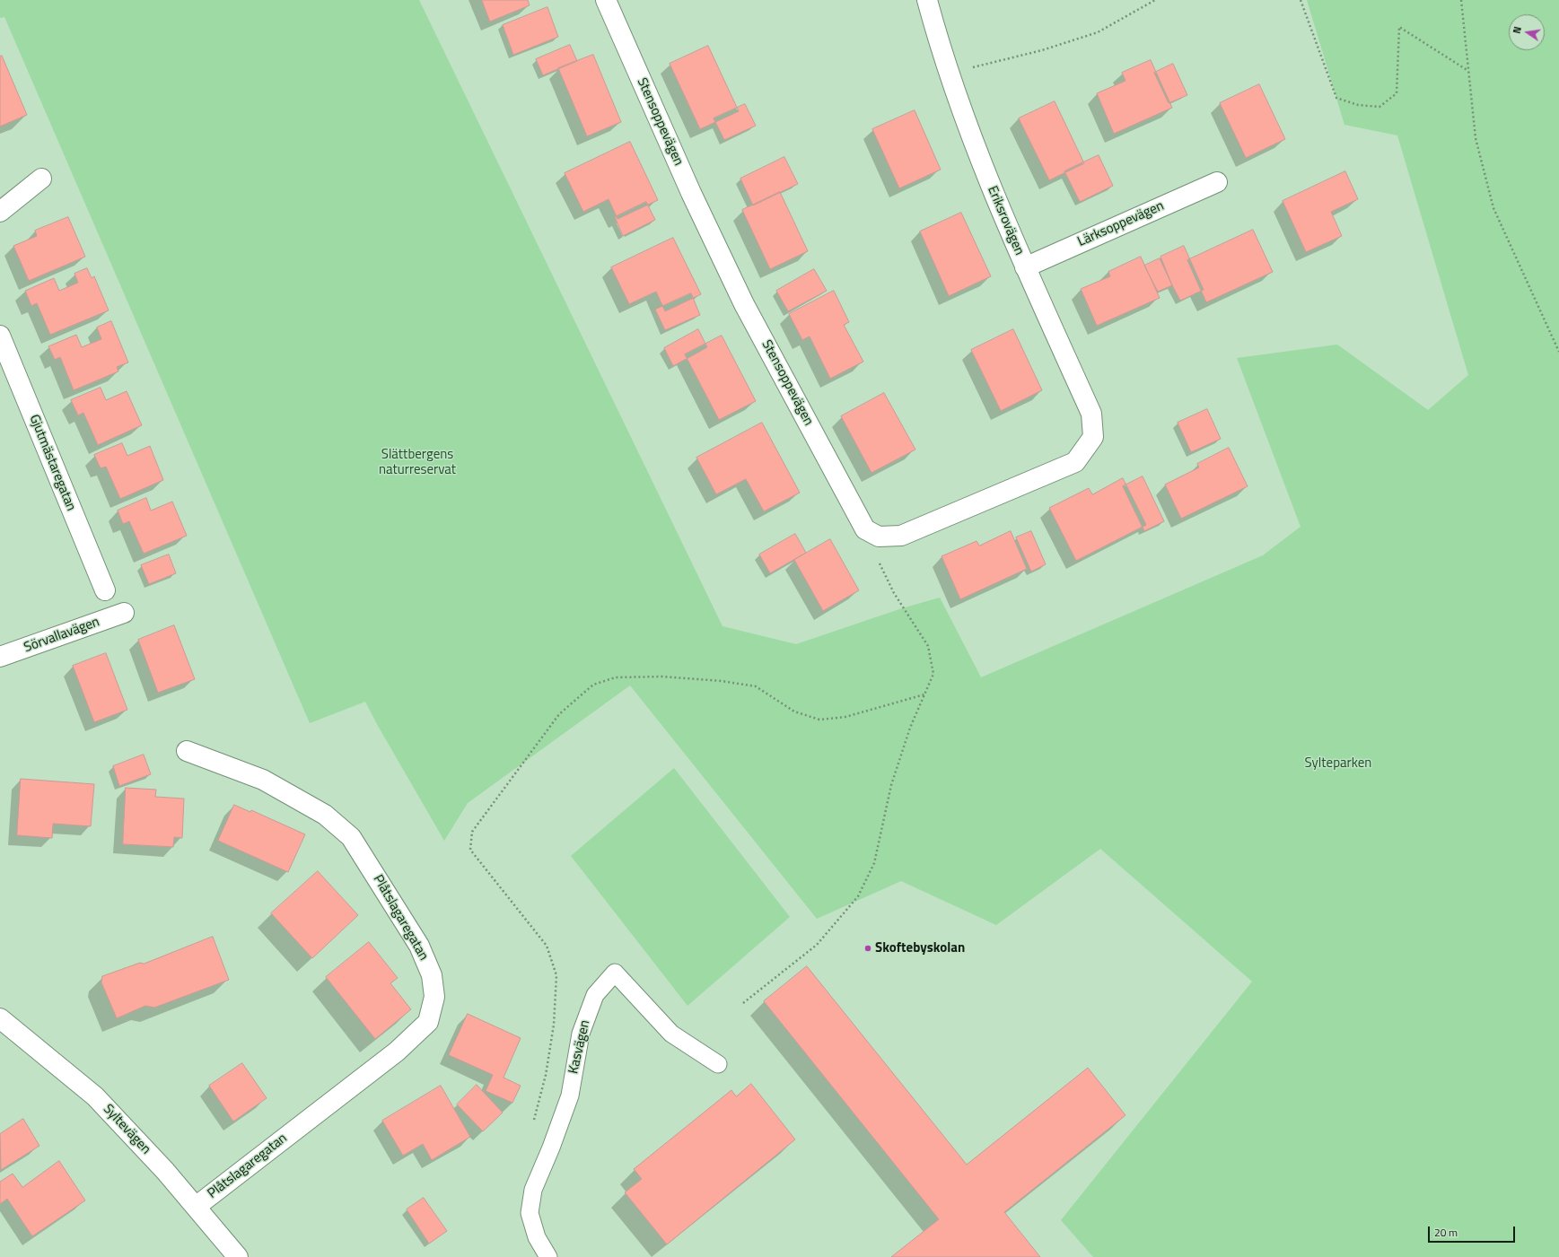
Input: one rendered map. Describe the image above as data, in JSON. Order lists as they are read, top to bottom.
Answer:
{
  "streets": {
    "street": [
      "Stensoppevägen",
      "Eriksrovägen",
      "Lärksoppevägen",
      "Gjutmästaregatan",
      "Sörvallavägen",
      "Plåtslagaregatan",
      "Syltevägen"
    ],
    "lane": ["Kasvägen"]
  },
  "crossings": [
    ["Stensoppevägen", "Eriksrovägen"],
    ["Eriksrovägen", "Lärksoppevägen"],
    ["Plåtslagaregatan", "Syltevägen"]
  ],
  "parks": ["Slättbergens naturreservat", "Sylteparken"],
  "places": ["Skoftebyskolan"],
  "scale_bar": "20 m",
  "north": "left"
}
